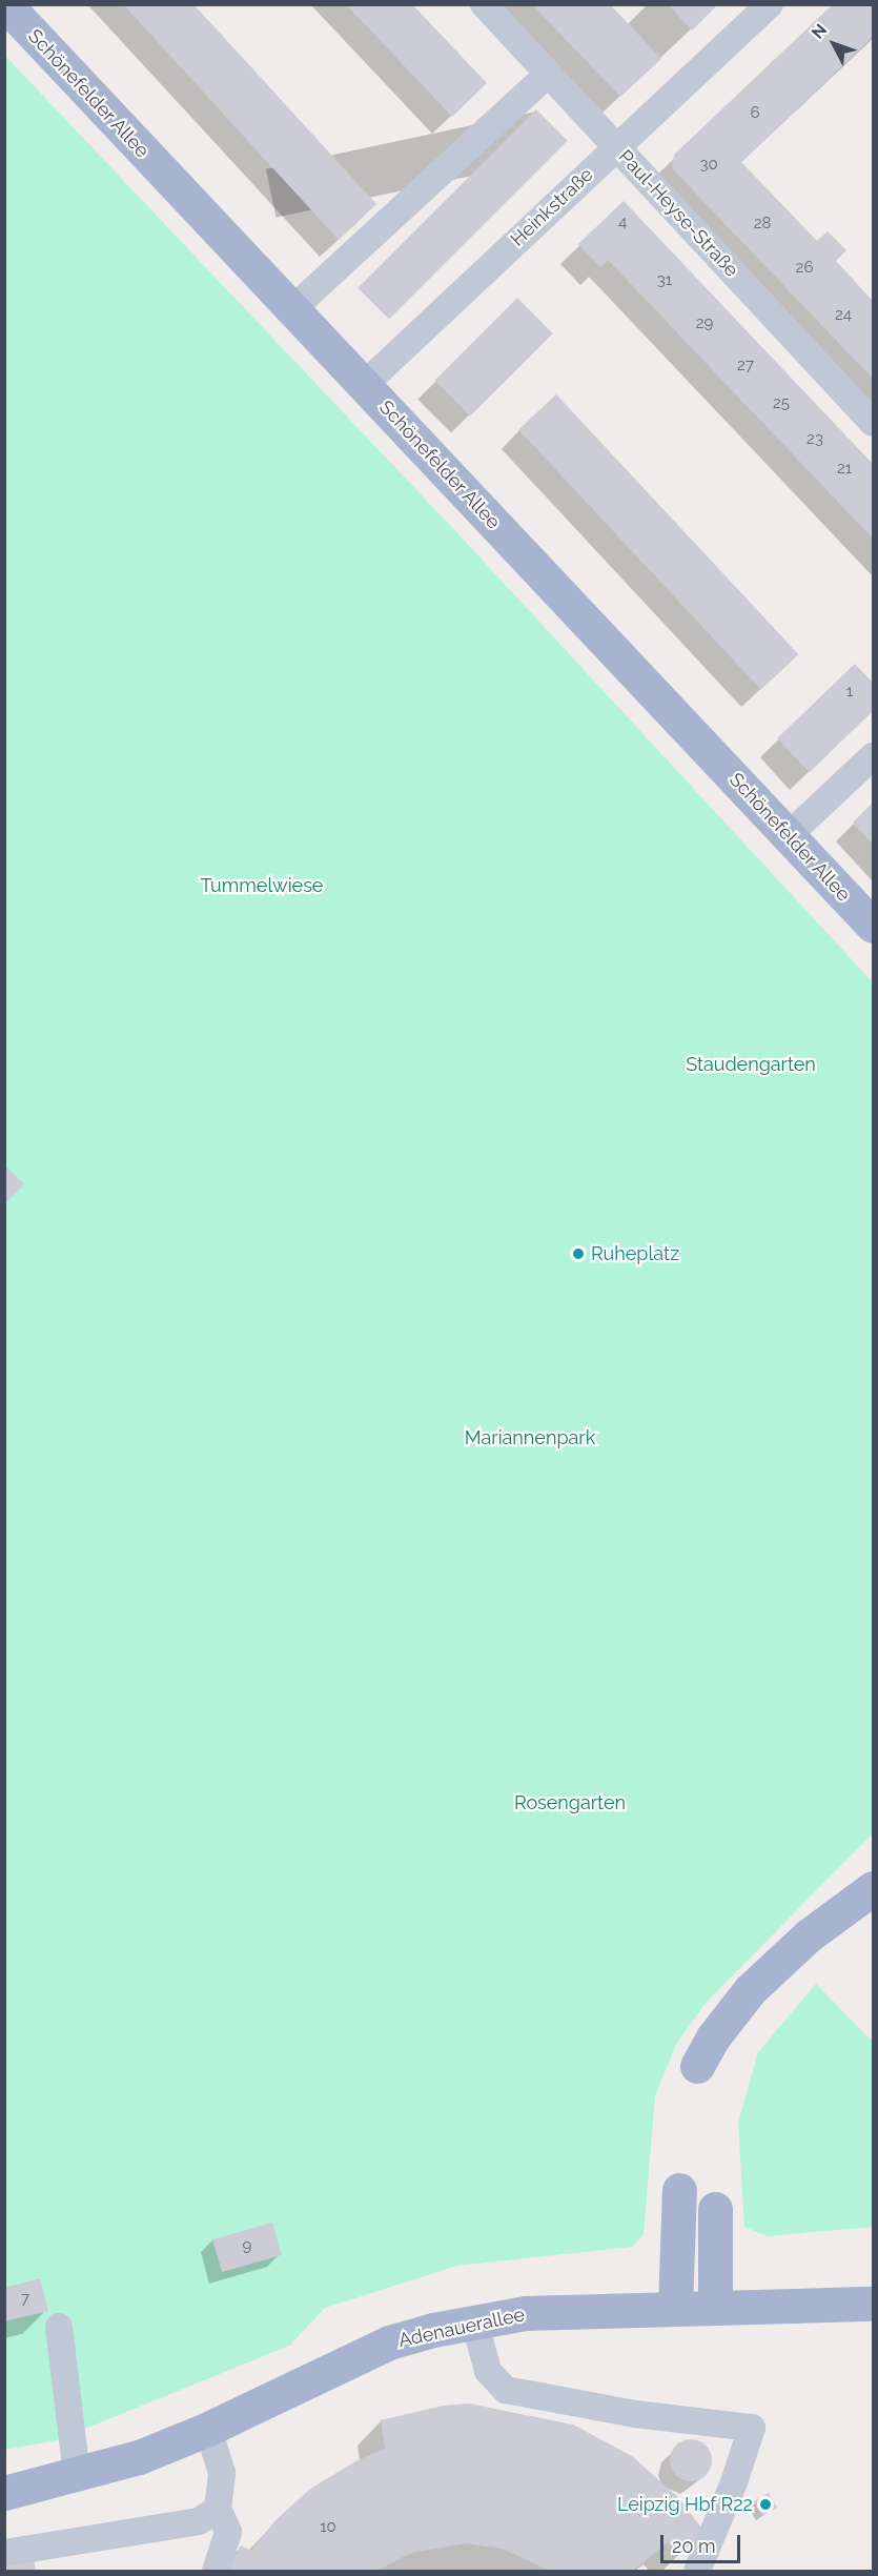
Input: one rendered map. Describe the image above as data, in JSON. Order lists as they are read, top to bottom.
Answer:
{
  "streets": {
    "main road": ["Schönefelder Allee", "Adenauerallee"],
    "street": ["Heinkstraße", "Paul-Heyse-Straße"]
  },
  "crossings": [
    ["Schönefelder Allee", "Heinkstraße"],
    ["Heinkstraße", "Paul-Heyse-Straße"]
  ],
  "parks": [
    "Tummelwiese",
    "Staudengarten",
    "Mariannenpark",
    "Rosengarten"
  ],
  "places": ["Ruheplatz", "Leipzig Hbf R22"],
  "house_numbers": [
    "6",
    "30",
    "4",
    "28",
    "26",
    "31",
    "24",
    "29",
    "27",
    "25",
    "23",
    "21",
    "1",
    "9",
    "7",
    "10"
  ],
  "scale_bar": "20 m",
  "north": "top left"
}
